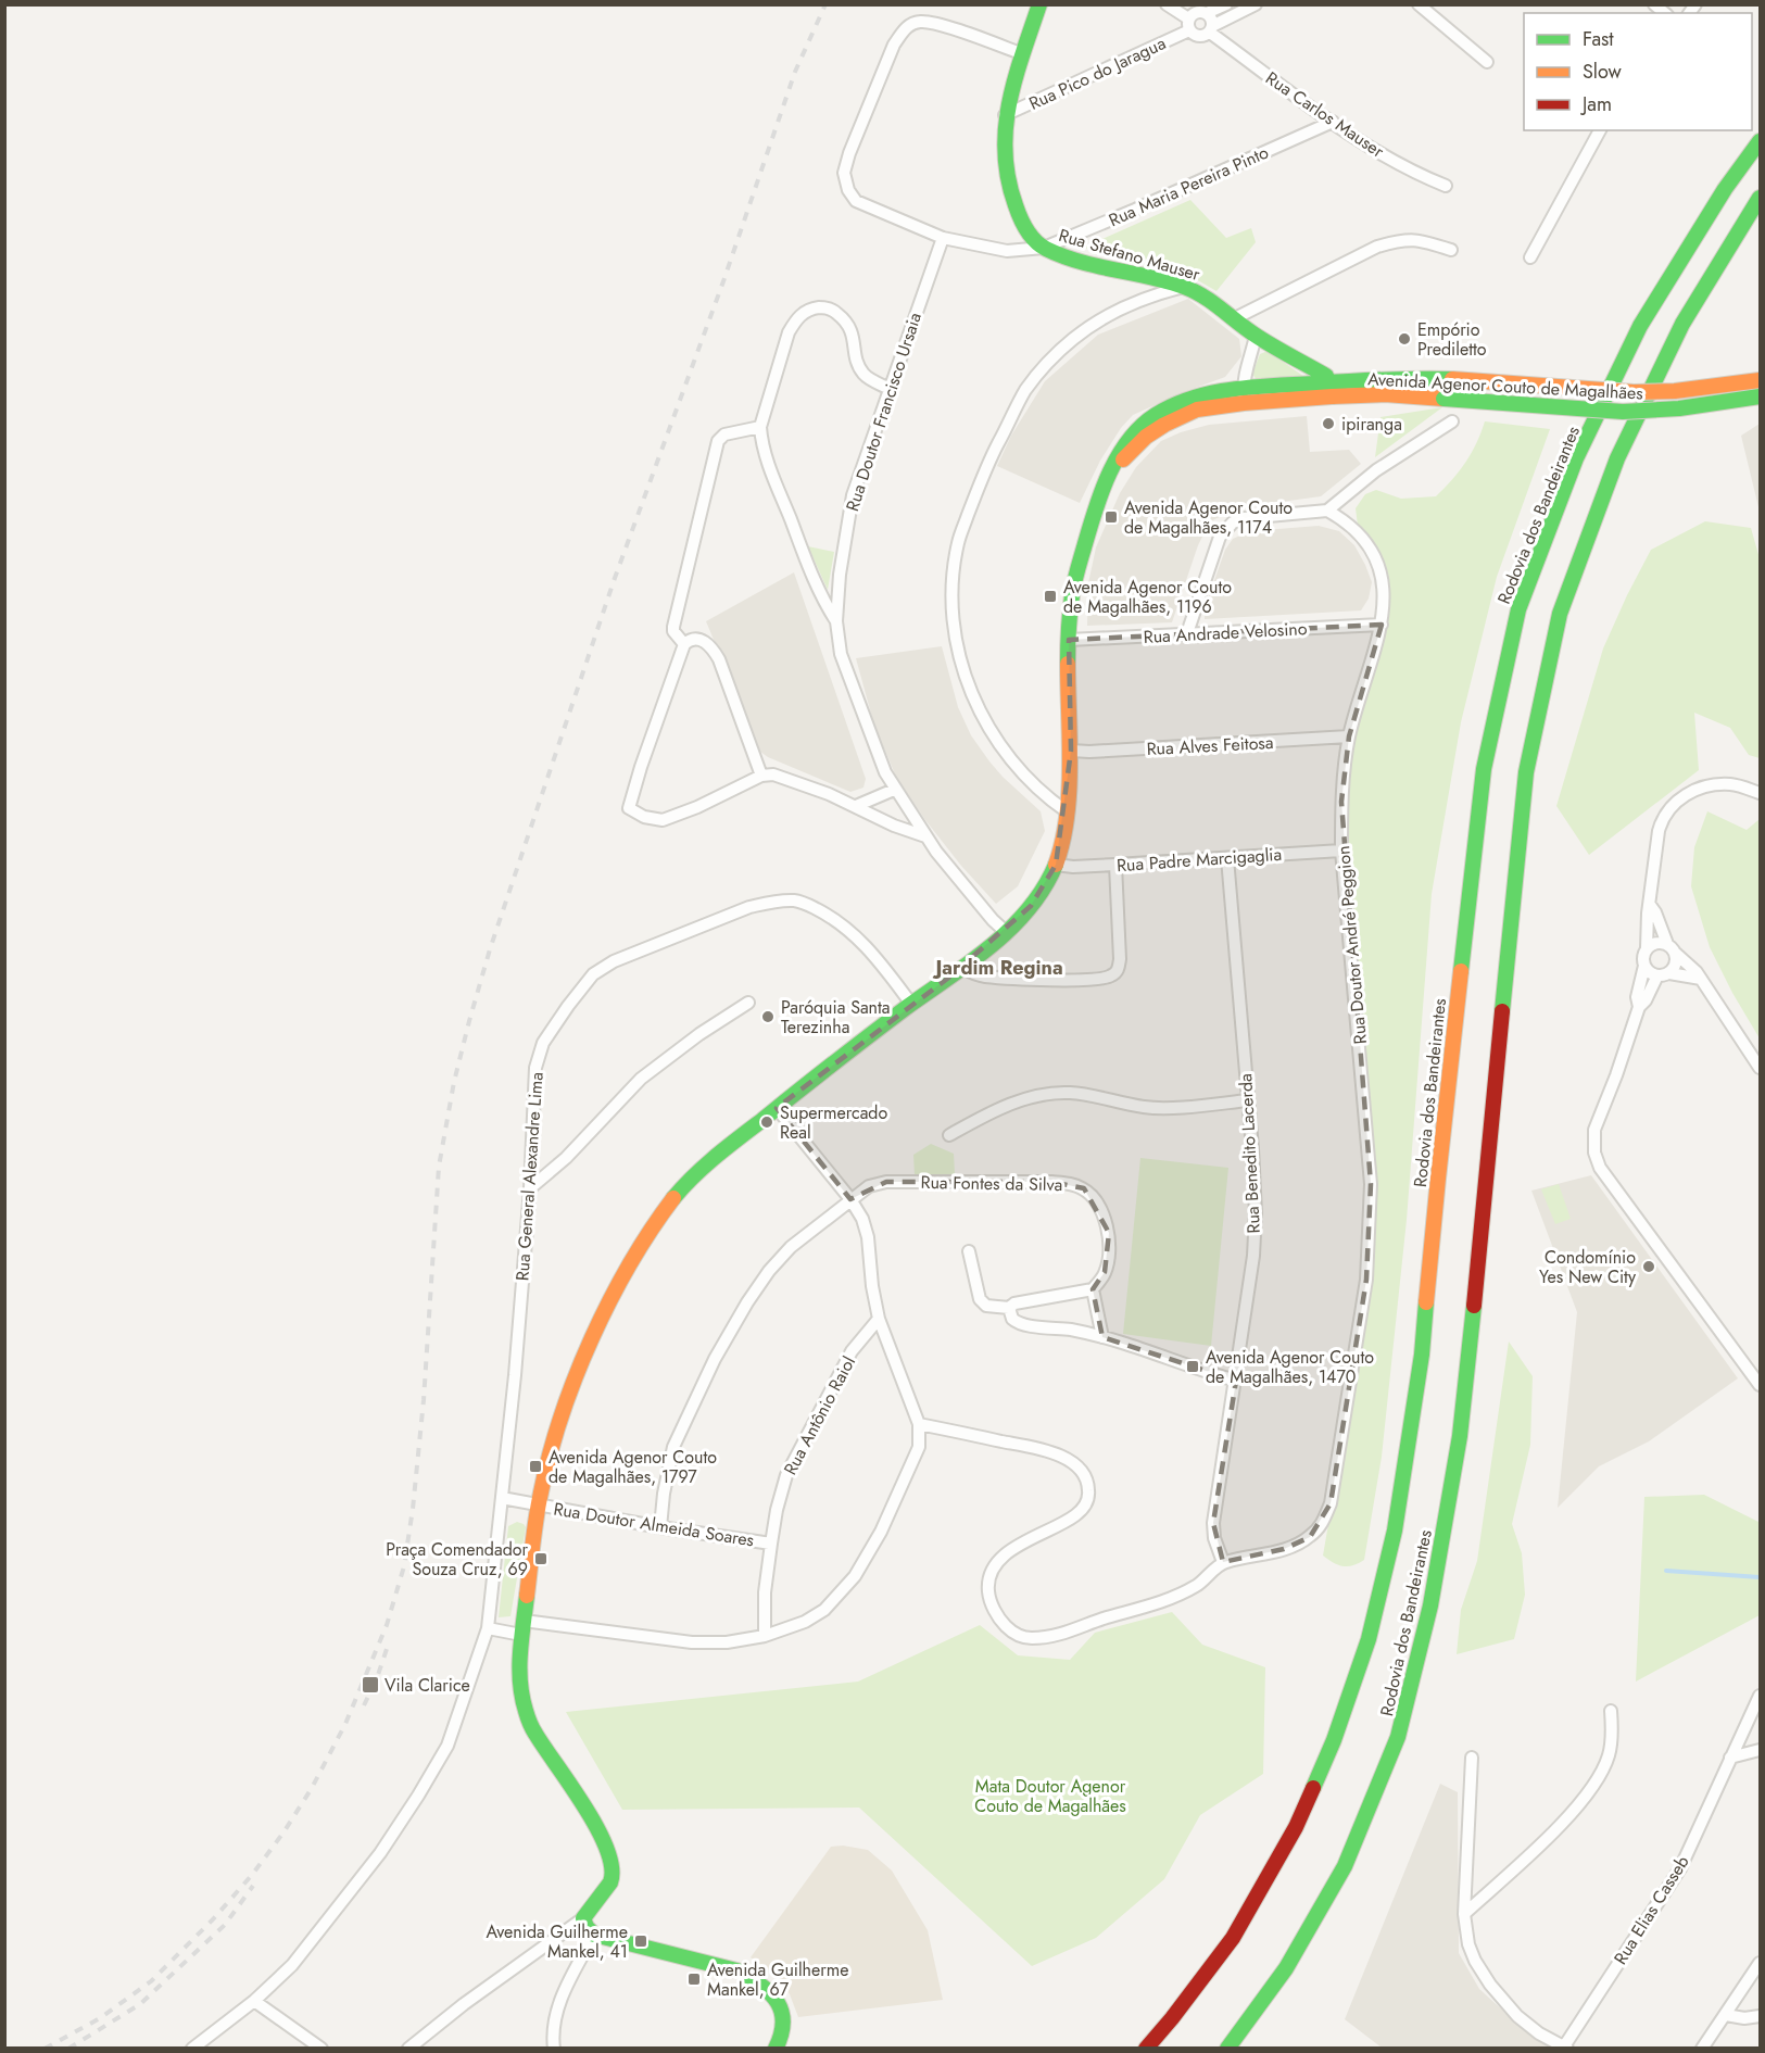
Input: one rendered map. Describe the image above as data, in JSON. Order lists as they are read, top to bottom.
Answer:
{
  "streets": {
    "main road": ["Rua Stefano Mauser", "Avenida Agenor Couto de Magalhães", "Rodovia dos Bandeirantes"],
    "street": [
      "Rua Pico do Jaragua",
      "Rua Carlos Mauser",
      "Rua Maria Pereira Pinto",
      "Rua Doutor Francisco Ursaia",
      "Rua Andrade Velosino",
      "Rua Alves Feitosa",
      "Rua Padre Marcigaglia",
      "Rua Doutor André Peggion",
      "Rua Benedito Lacerda",
      "Rua General Alexandre Lima",
      "Rua Fontes da Silva",
      "Rua Antônio Raiol",
      "Rua Doutor Almeida Soares",
      "Rua Elias Casseb"
    ]
  },
  "crossings": [
    ["Rua Pico do Jaragua", "Rua Carlos Mauser"],
    ["Rua Pico do Jaragua", "Rua Stefano Mauser"],
    ["Rua Carlos Mauser", "Rua Maria Pereira Pinto"],
    ["Rua Maria Pereira Pinto", "Rua Stefano Mauser"],
    ["Rua Maria Pereira Pinto", "Rua Doutor Francisco Ursaia"],
    ["Rua Stefano Mauser", "Avenida Agenor Couto de Magalhães"],
    ["Avenida Agenor Couto de Magalhães", "Rua Doutor Francisco Ursaia"],
    ["Avenida Agenor Couto de Magalhães", "Rua Andrade Velosino"],
    ["Avenida Agenor Couto de Magalhães", "Rua Alves Feitosa"],
    ["Avenida Agenor Couto de Magalhães", "Rua Padre Marcigaglia"],
    ["Avenida Agenor Couto de Magalhães", "Rua General Alexandre Lima"],
    ["Avenida Agenor Couto de Magalhães", "Rua Doutor Almeida Soares"],
    ["Rua Andrade Velosino", "Rua Doutor André Peggion"],
    ["Rua Alves Feitosa", "Rua Doutor André Peggion"],
    ["Rua Padre Marcigaglia", "Rua Doutor André Peggion"],
    ["Rua Padre Marcigaglia", "Rua Benedito Lacerda"],
    ["Rua Doutor André Peggion", "Rua Benedito Lacerda"],
    ["Rua General Alexandre Lima", "Rua Doutor Almeida Soares"],
    ["Rua Fontes da Silva", "Rua Doutor Almeida Soares"],
    ["Rua Antônio Raiol", "Rua Doutor Almeida Soares"]
  ],
  "districts": ["Jardim Regina"],
  "parks": ["Mata Doutor Agenor Couto de Magalhães"],
  "places": {
    "other": [
      "Empório Prediletto",
      "ipiranga",
      "Paróquia Santa Terezinha",
      "Supermercado Real",
      "Condomínio Yes New City"
    ],
    "transit": [
      "Avenida Agenor Couto de Magalhães, 1174",
      "Avenida Agenor Couto de Magalhães, 1196",
      "Avenida Agenor Couto de Magalhães, 1470",
      "Avenida Agenor Couto de Magalhães, 1797",
      "Praça Comendador Souza Cruz, 69",
      "Vila Clarice",
      "Avenida Guilherme Mankel, 41",
      "Avenida Guilherme Mankel, 67"
    ]
  },
  "legend": ["Fast", "Slow", "Jam"]
}
